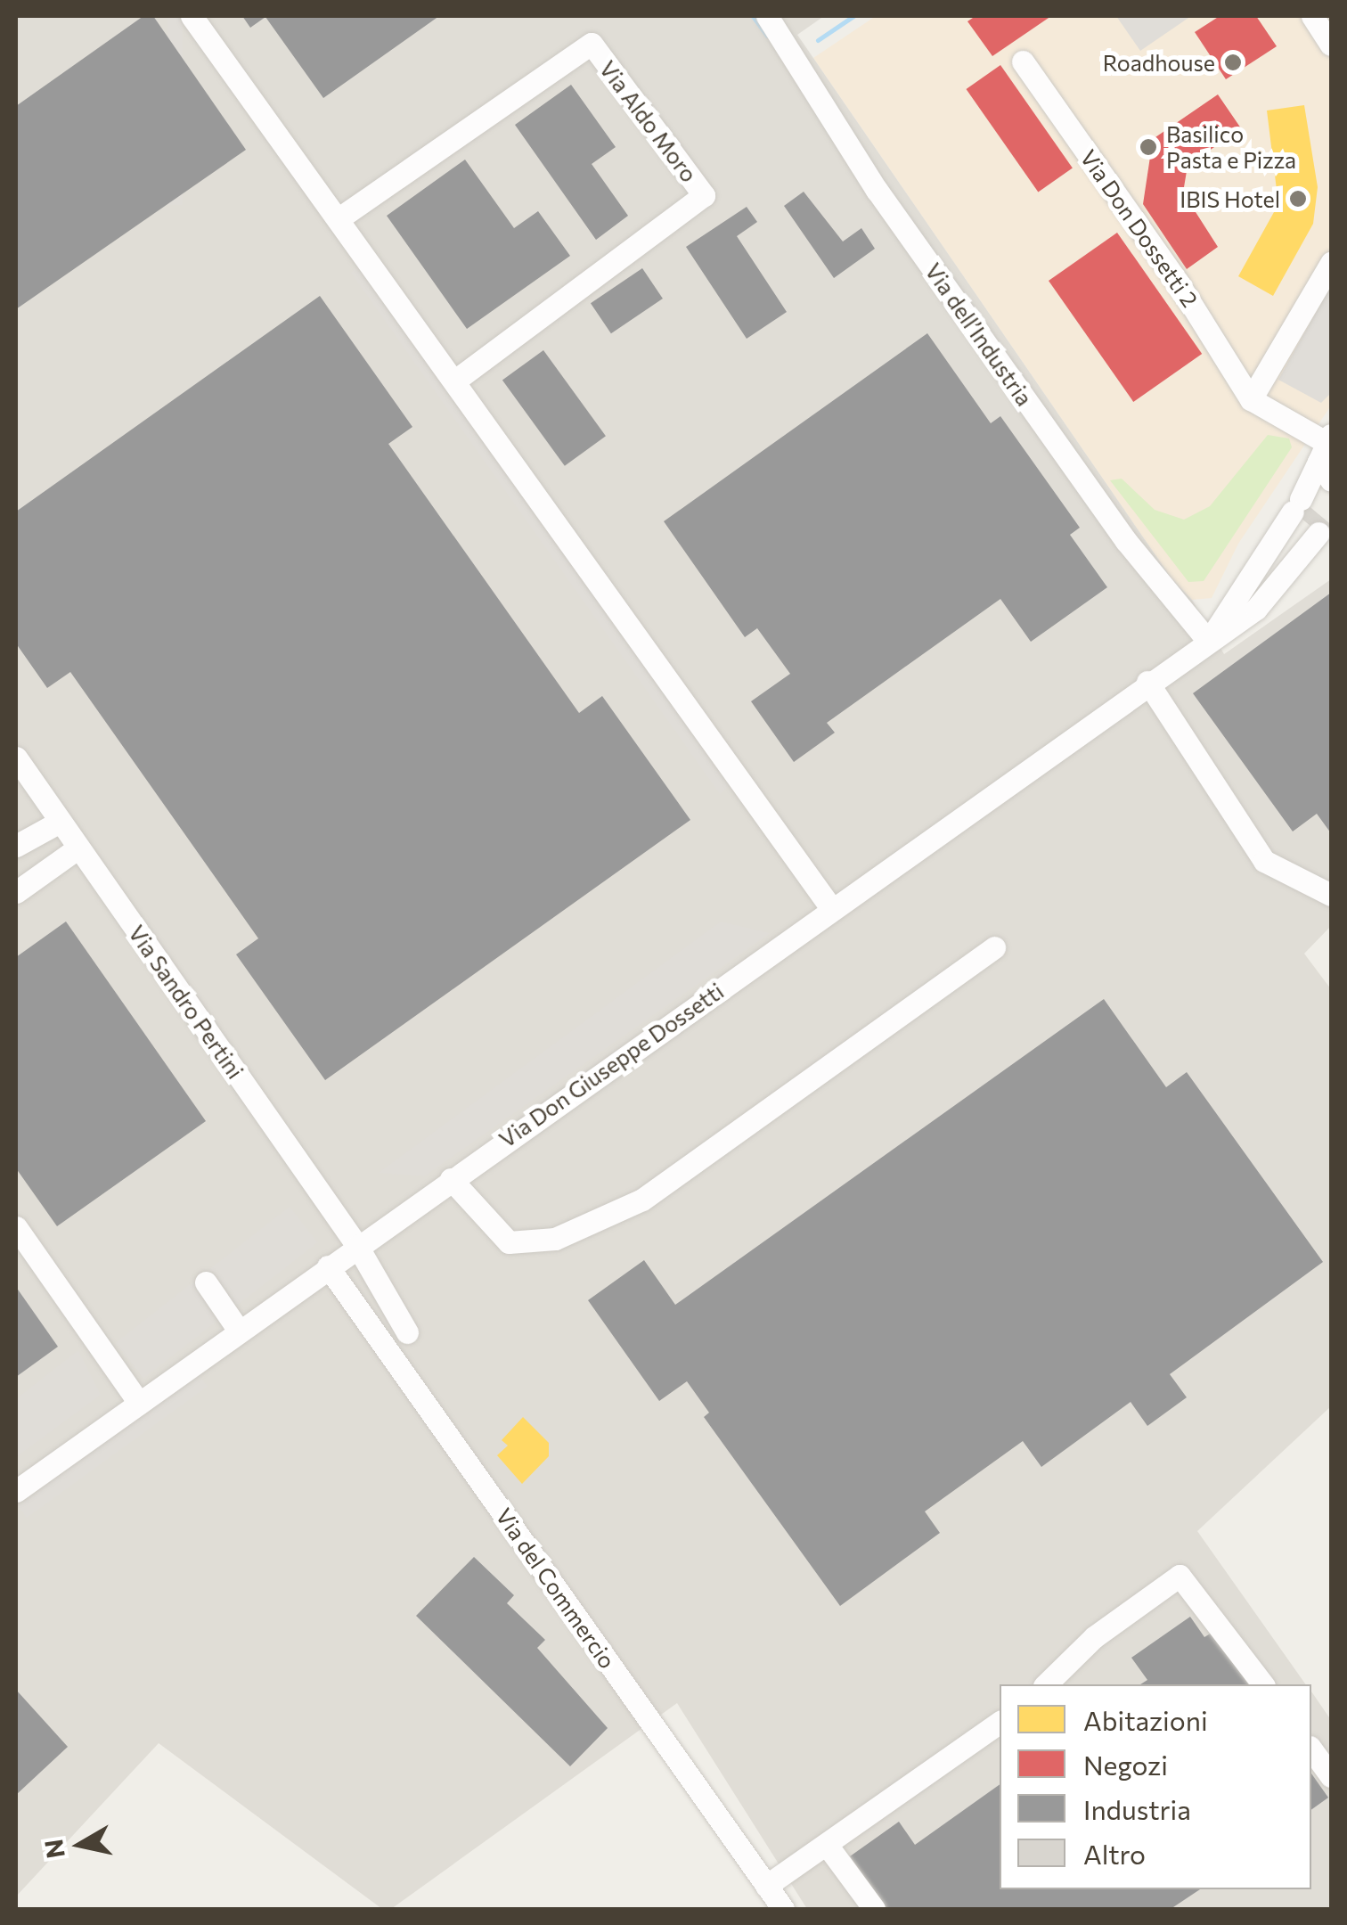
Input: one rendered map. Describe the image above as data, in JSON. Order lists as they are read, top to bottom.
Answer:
{
  "streets": {
    "street": [
      "Via Aldo Moro",
      "Via Don Dossetti 2",
      "Via dell’Industria",
      "Via Sandro Pertini",
      "Via Don Giuseppe Dossetti",
      "Via del Commercio"
    ]
  },
  "crossings": [
    ["Via Don Dossetti 2", "Via Don Giuseppe Dossetti"],
    ["Via dell’Industria", "Via Don Giuseppe Dossetti"],
    ["Via Sandro Pertini", "Via Don Giuseppe Dossetti"],
    ["Via Don Giuseppe Dossetti", "Via del Commercio"]
  ],
  "places": ["Roadhouse", "Basilico Pasta e Pizza", "IBIS Hotel"],
  "legend": [
    "Abitazioni",
    "Negozi",
    "Industria",
    "Altro"
  ],
  "north": "left"
}
